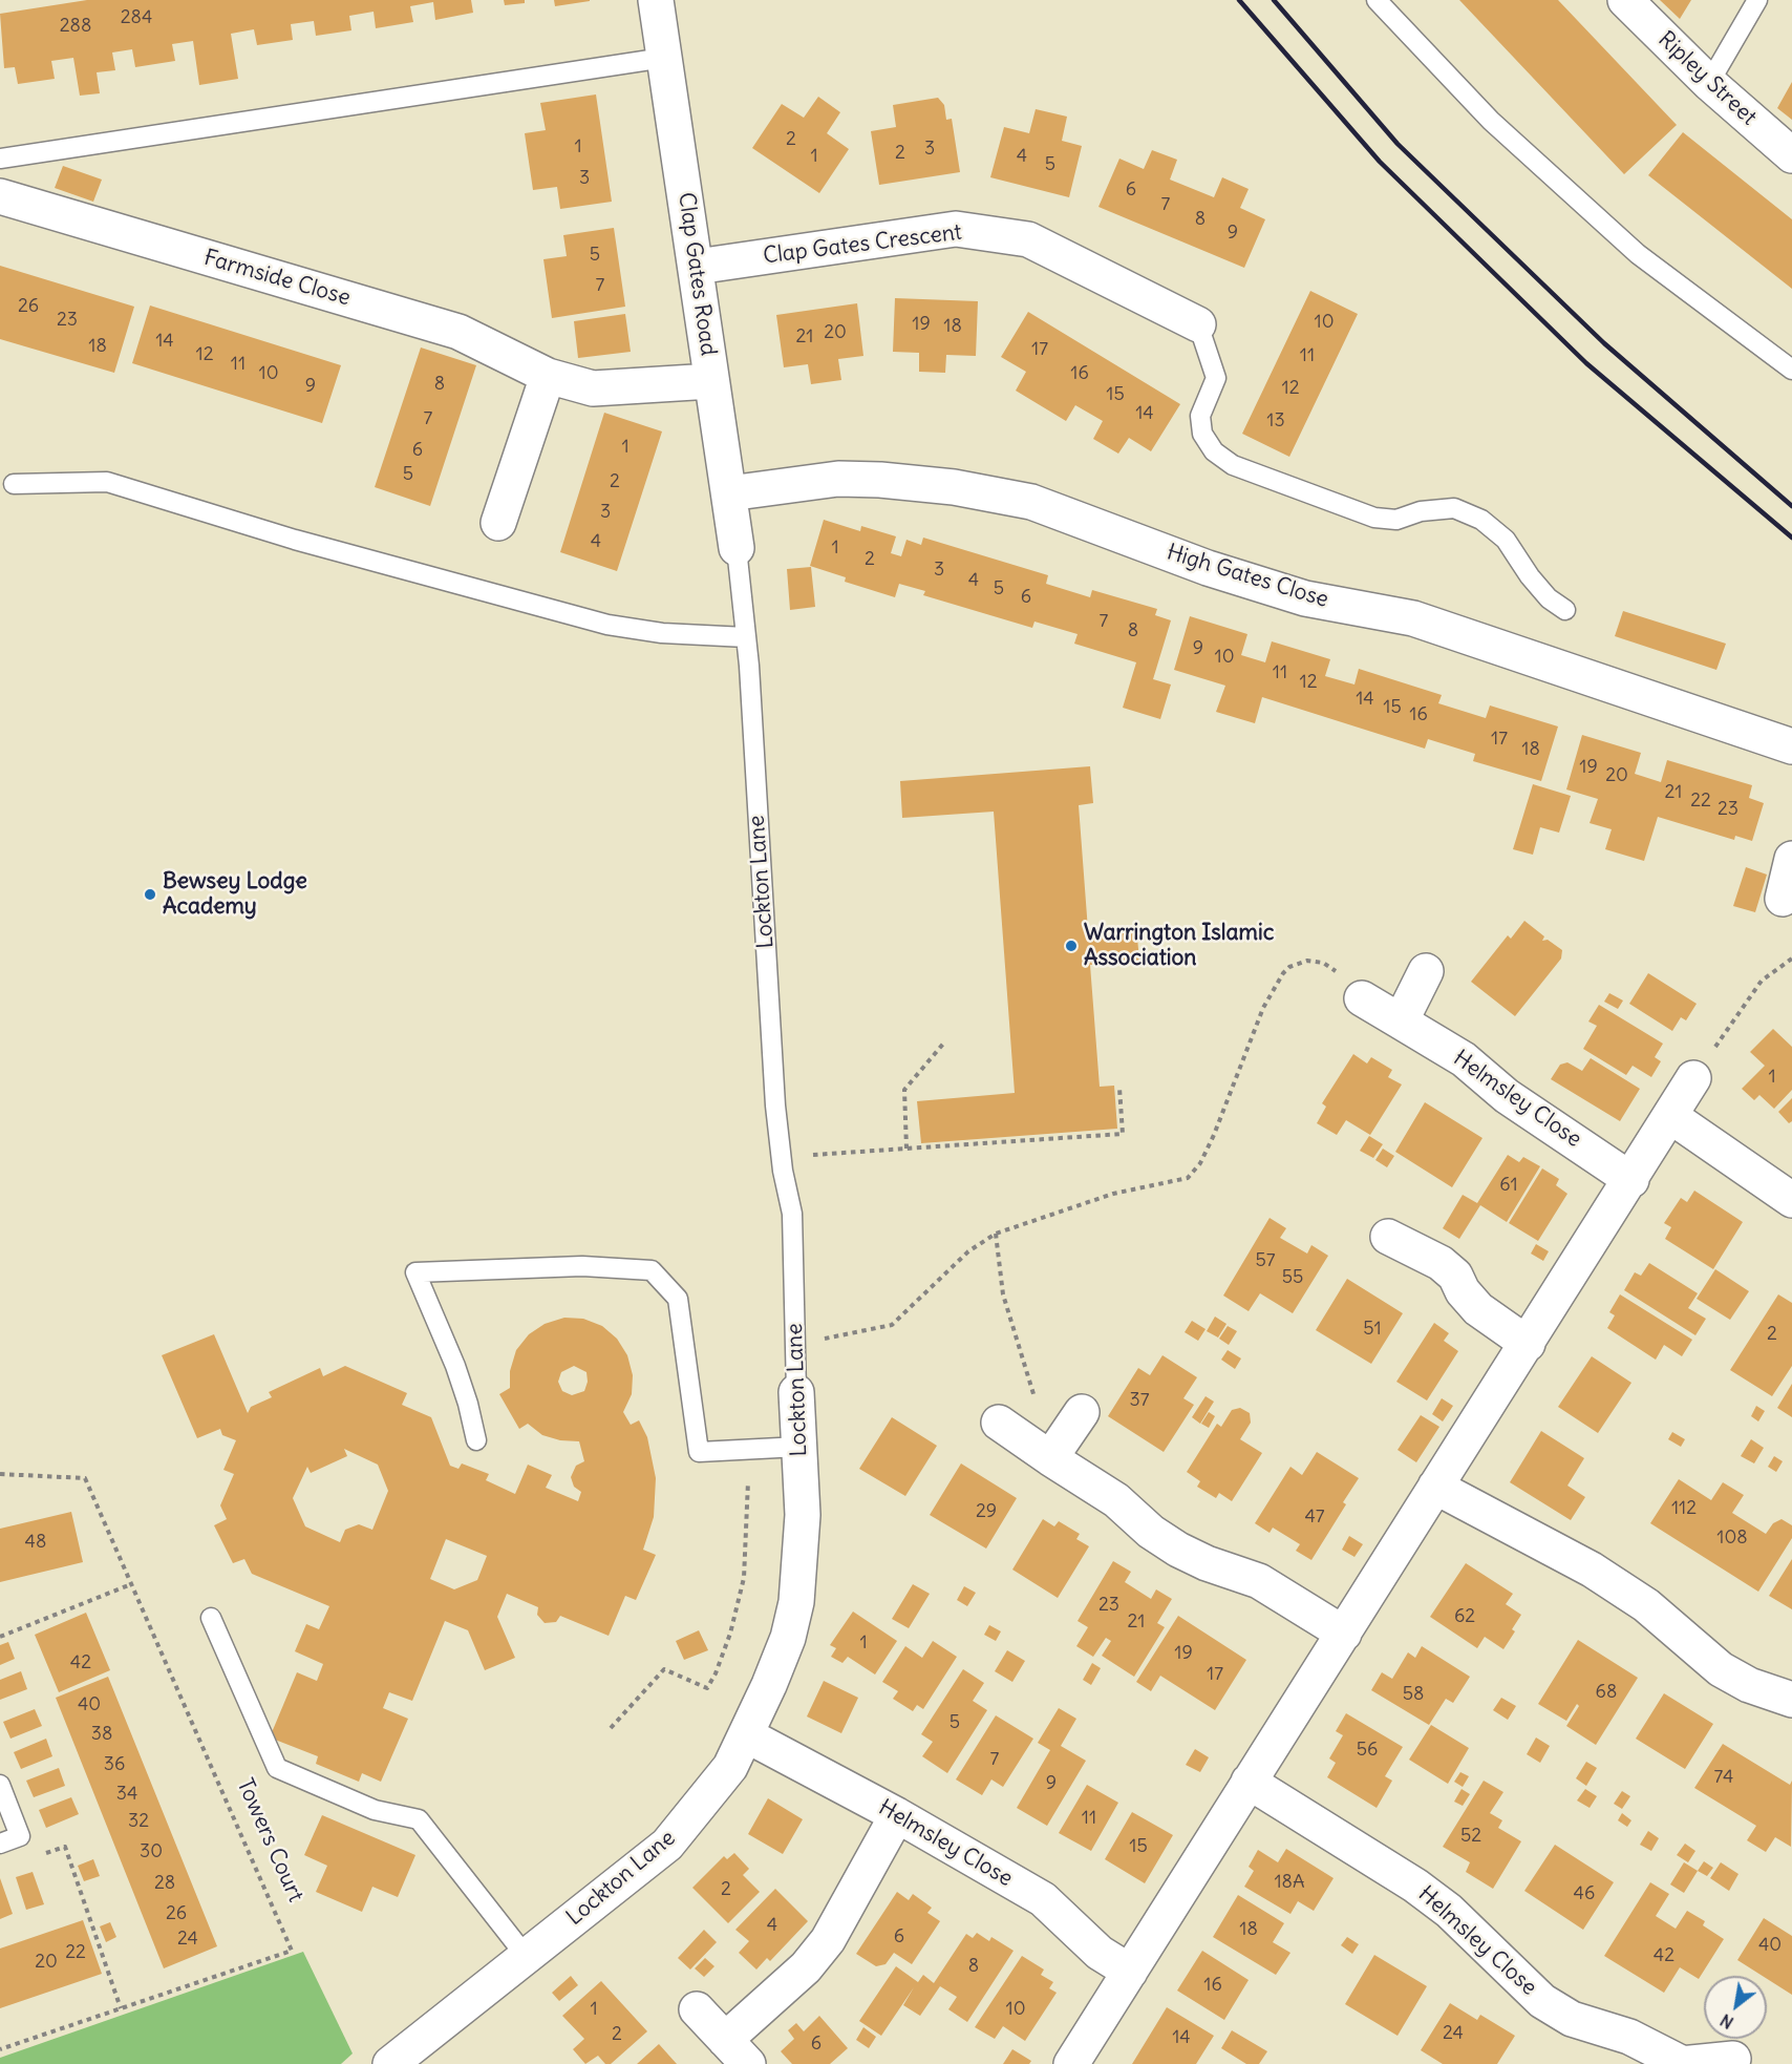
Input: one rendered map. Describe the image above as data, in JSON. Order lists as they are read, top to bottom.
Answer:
{
  "streets": {
    "street": [
      "Ripley Street",
      "Clap Gates Crescent",
      "Clap Gates Road",
      "Farmside Close",
      "High Gates Close",
      "Lockton Lane",
      "Helmsley Close"
    ],
    "path": ["Towers Court"]
  },
  "crossings": [
    ["Clap Gates Crescent", "Clap Gates Road"],
    ["Clap Gates Road", "Farmside Close"],
    ["Clap Gates Road", "High Gates Close"],
    ["Clap Gates Road", "Lockton Lane"],
    ["Lockton Lane", "Helmsley Close"]
  ],
  "places": ["Bewsey Lodge Academy", "Warrington Islamic Association"],
  "house_numbers": [
    "284",
    "288",
    "2",
    "1",
    "3",
    "2",
    "1",
    "4",
    "5",
    "3",
    "6",
    "7",
    "8",
    "9",
    "5",
    "7",
    "26",
    "23",
    "10",
    "19",
    "18",
    "20",
    "21",
    "14",
    "18",
    "17",
    "12",
    "11",
    "11",
    "10",
    "16",
    "8",
    "9",
    "12",
    "15",
    "14",
    "7",
    "13",
    "1",
    "6",
    "5",
    "2",
    "3",
    "4",
    "1",
    "2",
    "3",
    "4",
    "5",
    "6",
    "7",
    "8",
    "9",
    "10",
    "11",
    "12",
    "14",
    "15",
    "16",
    "17",
    "18",
    "19",
    "20",
    "21",
    "22",
    "23",
    "1",
    "61",
    "57",
    "55",
    "51",
    "2",
    "37",
    "112",
    "29",
    "47",
    "108",
    "48",
    "23",
    "62",
    "21",
    "1",
    "19",
    "42",
    "17",
    "68",
    "58",
    "40",
    "5",
    "38",
    "56",
    "7",
    "36",
    "74",
    "9",
    "34",
    "11",
    "32",
    "52",
    "15",
    "30",
    "18A",
    "28",
    "2",
    "46",
    "26",
    "4",
    "18",
    "6",
    "24",
    "40",
    "22",
    "42",
    "20",
    "8",
    "16",
    "1",
    "10",
    "24",
    "2",
    "14",
    "6"
  ],
  "north": "bottom left"
}
